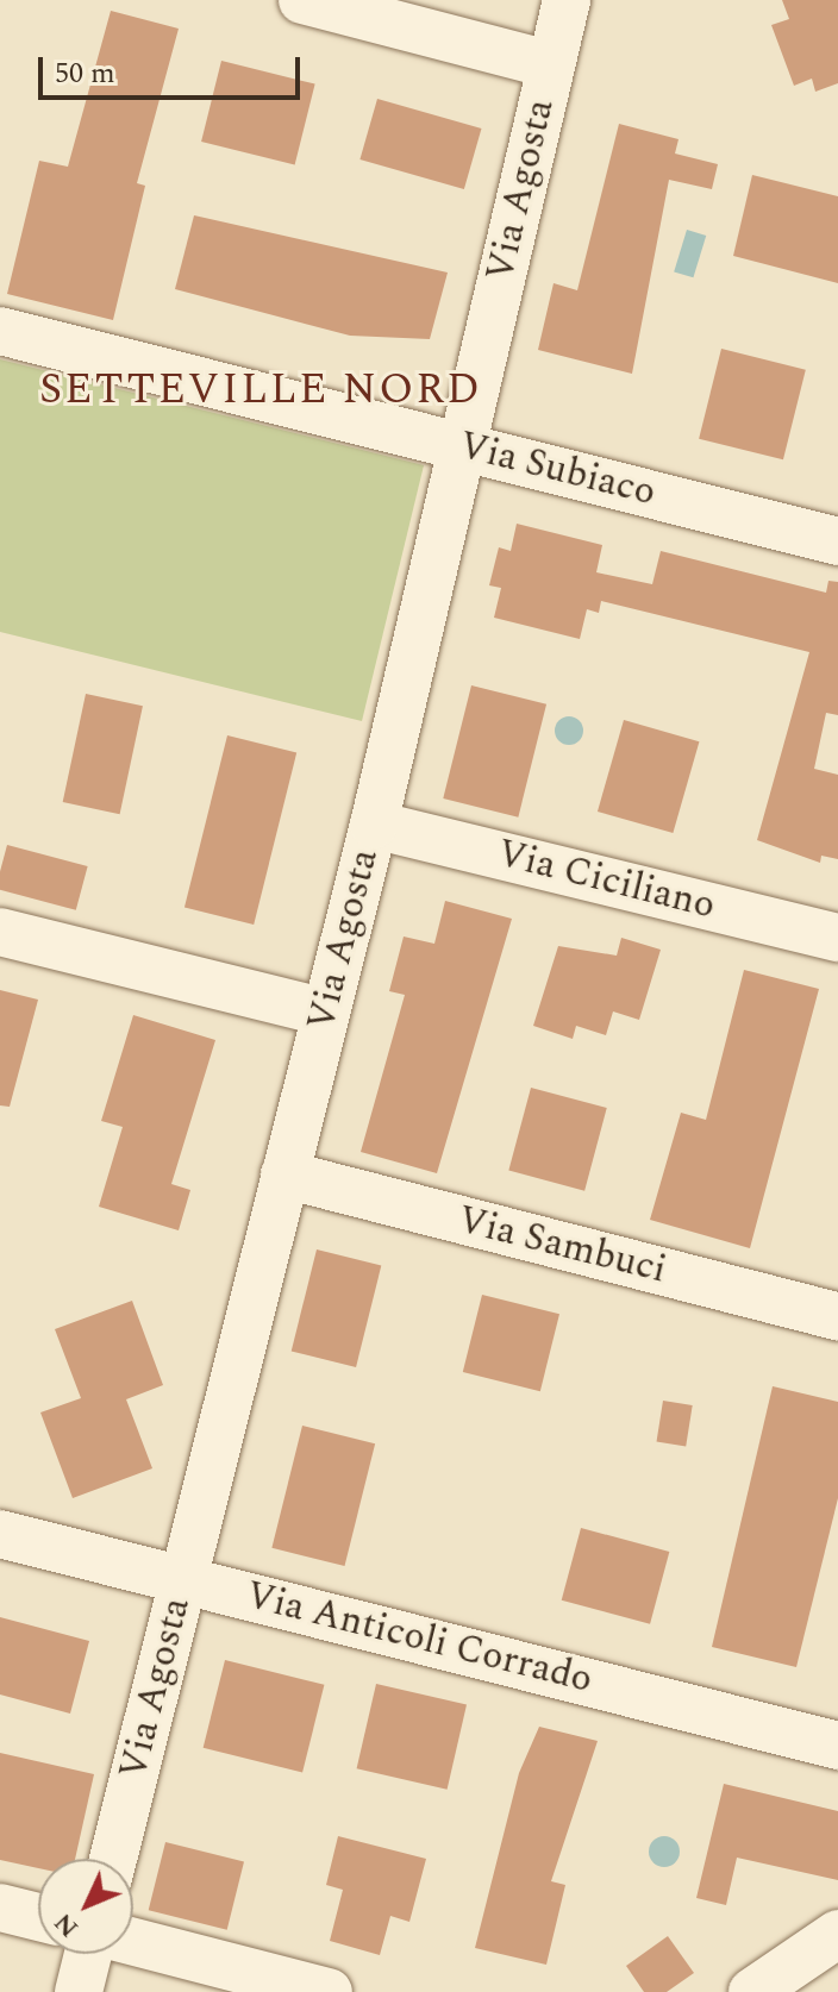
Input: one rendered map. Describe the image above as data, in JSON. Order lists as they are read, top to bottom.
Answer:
{
  "streets": {
    "street": [
      "Via Agosta",
      "Via Subiaco",
      "Via Ciciliano",
      "Via Sambuci",
      "Via Anticoli Corrado"
    ]
  },
  "crossings": [
    ["Via Agosta", "Via Subiaco"],
    ["Via Agosta", "Via Ciciliano"],
    ["Via Agosta", "Via Sambuci"],
    ["Via Agosta", "Via Anticoli Corrado"]
  ],
  "districts": ["SETTEVILLE NORD"],
  "scale_bar": "50 m",
  "north": "bottom left"
}
